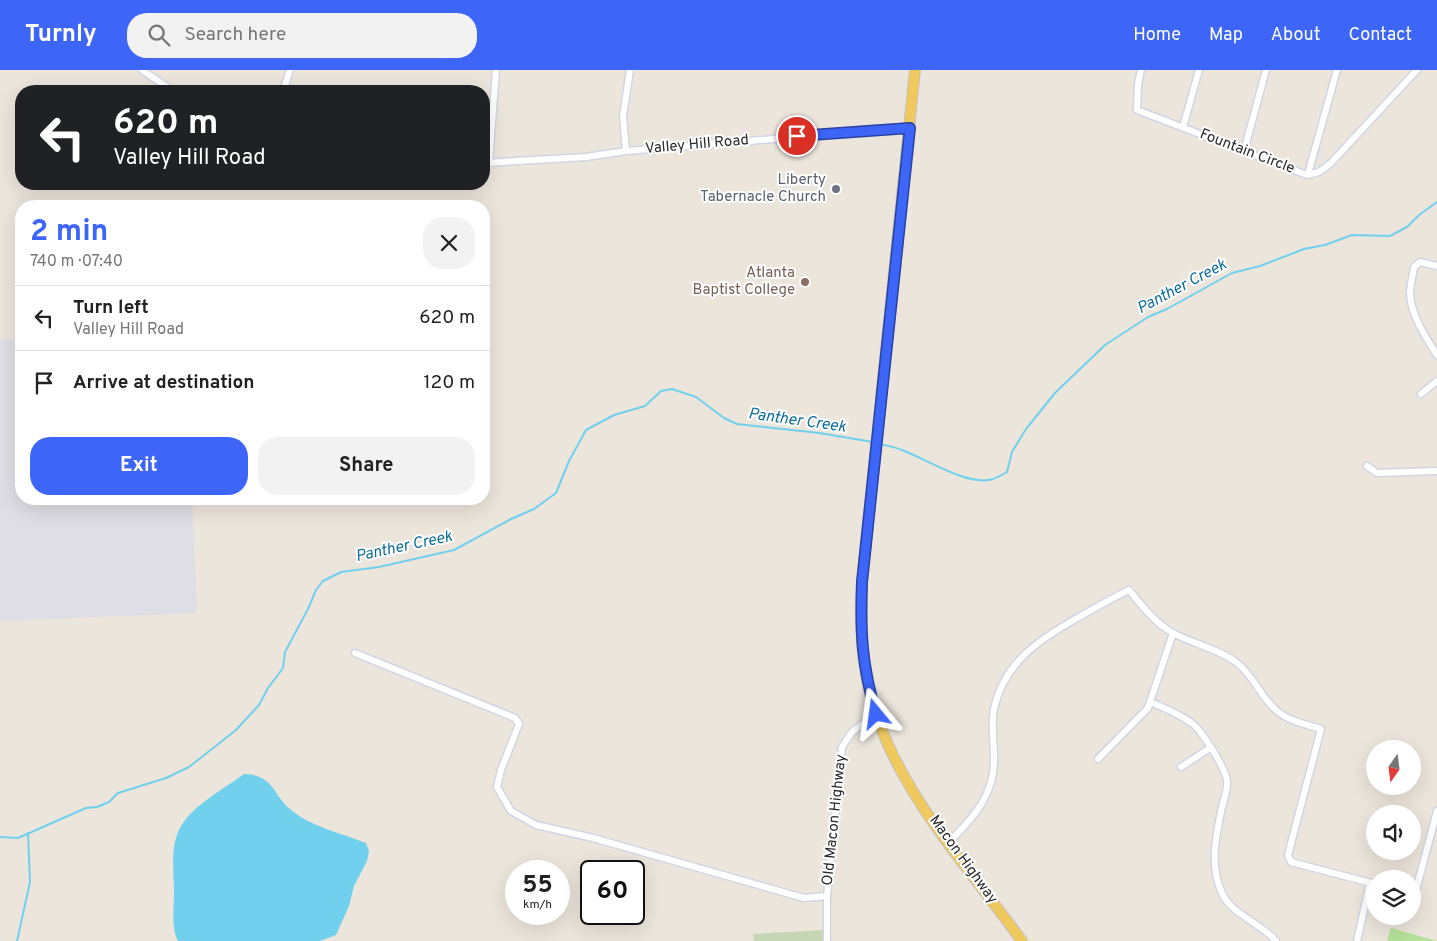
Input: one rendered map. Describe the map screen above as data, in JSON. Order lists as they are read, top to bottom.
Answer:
{
  "streets": {
    "main road": ["Macon Highway"],
    "street": ["Valley Hill Road", "Fountain Circle", "Old Macon Highway"]
  },
  "crossings": [
    ["Valley Hill Road", "Macon Highway"],
    ["Old Macon Highway", "Macon Highway"]
  ],
  "water": ["Panther Creek"],
  "places": ["Liberty Tabernacle Church", "Atlanta Baptist College"],
  "north": "bottom",
  "page": {
    "header": "Turnly",
    "search": "Search here",
    "nav": [
      "Home",
      "Map",
      "About",
      "Contact"
    ],
    "turn": ["620 m", "Valley Hill Road"],
    "heading": ["2 min", "740 m · 07:40"],
    "list": [
      {
        "name": "Turn left",
        "note": "Valley Hill Road",
        "value": "620 m"
      },
      {
        "name": "Arrive at destination",
        "value": "120 m"
      }
    ],
    "buttons": ["Exit", "Share"],
    "speed": "55 km/h",
    "limit": "60"
  }
}
